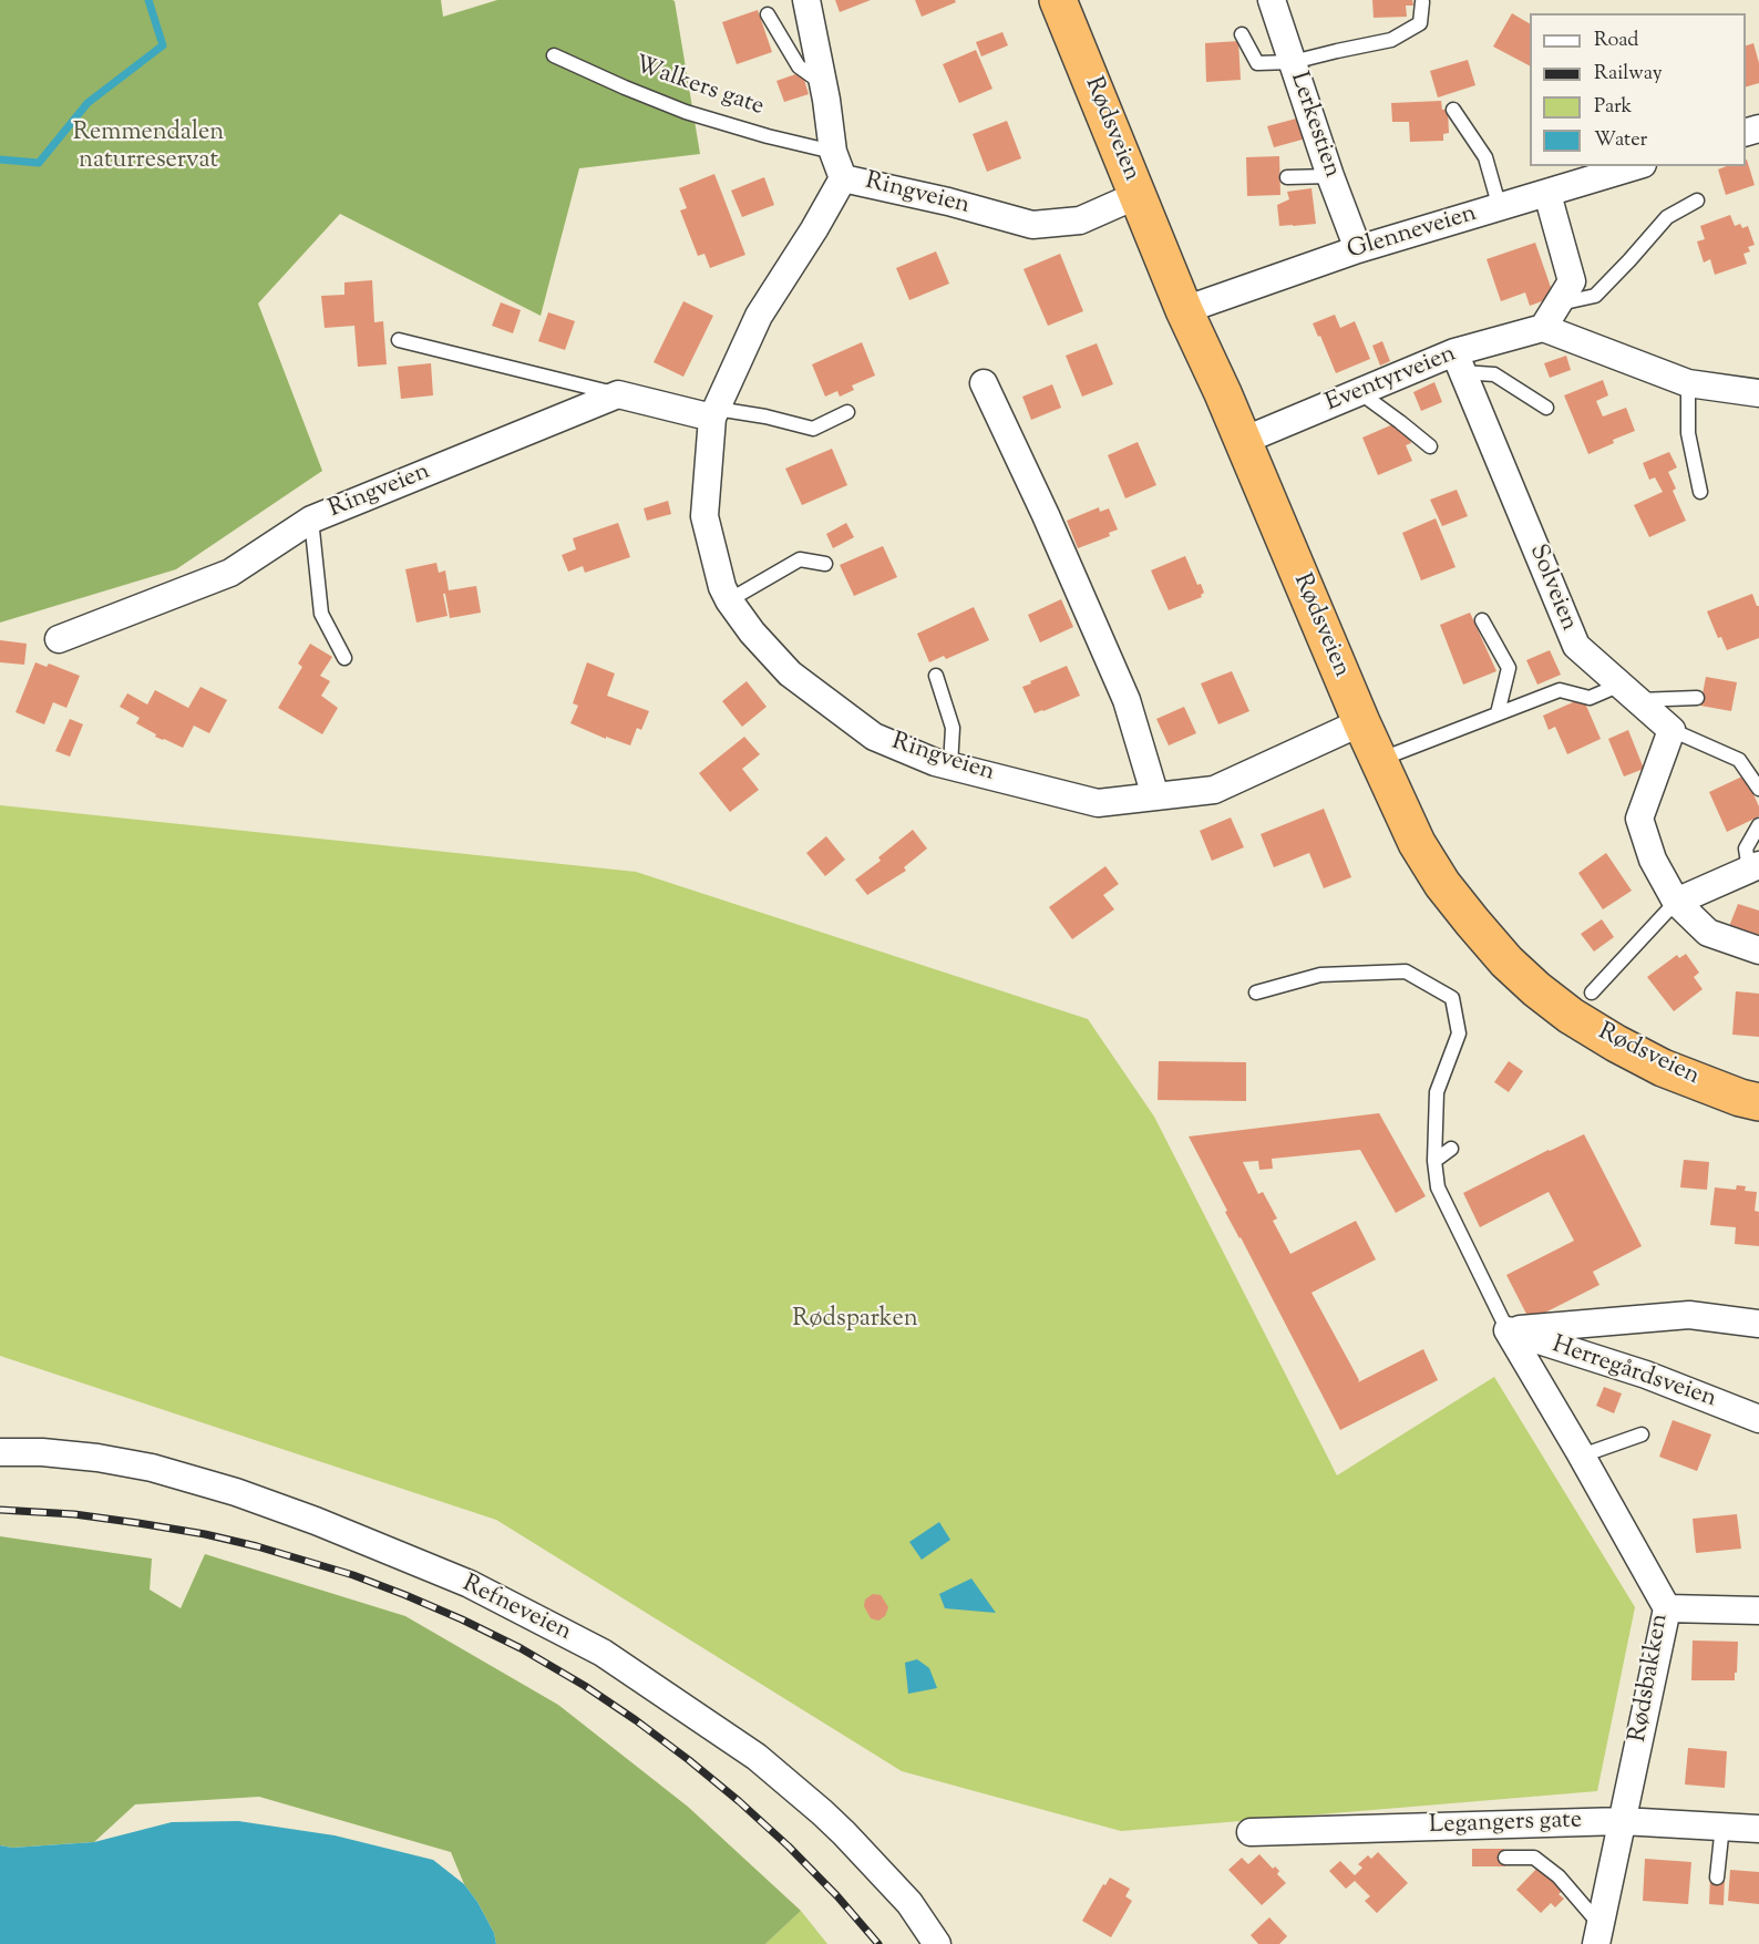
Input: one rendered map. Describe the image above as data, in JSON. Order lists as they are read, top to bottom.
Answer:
{
  "streets": {
    "highway": ["Rødsveien"],
    "street": [
      "Lerkestien",
      "Ringveien",
      "Glenneveien",
      "Eventyrveien",
      "Solveien",
      "Herregårdsveien",
      "Refneveien",
      "Rødsbakken",
      "Legangers gate"
    ],
    "lane": ["Walkers gate"]
  },
  "crossings": [
    ["Lerkestien", "Glenneveien"],
    ["Rødsveien", "Ringveien"],
    ["Rødsveien", "Glenneveien"],
    ["Rødsveien", "Eventyrveien"],
    ["Eventyrveien", "Solveien"],
    ["Herregårdsveien", "Rødsbakken"],
    ["Rødsbakken", "Legangers gate"]
  ],
  "parks": ["Remmendalen naturreservat", "Rødsparken"],
  "legend": [
    "Road",
    "Railway",
    "Park",
    "Water"
  ]
}
